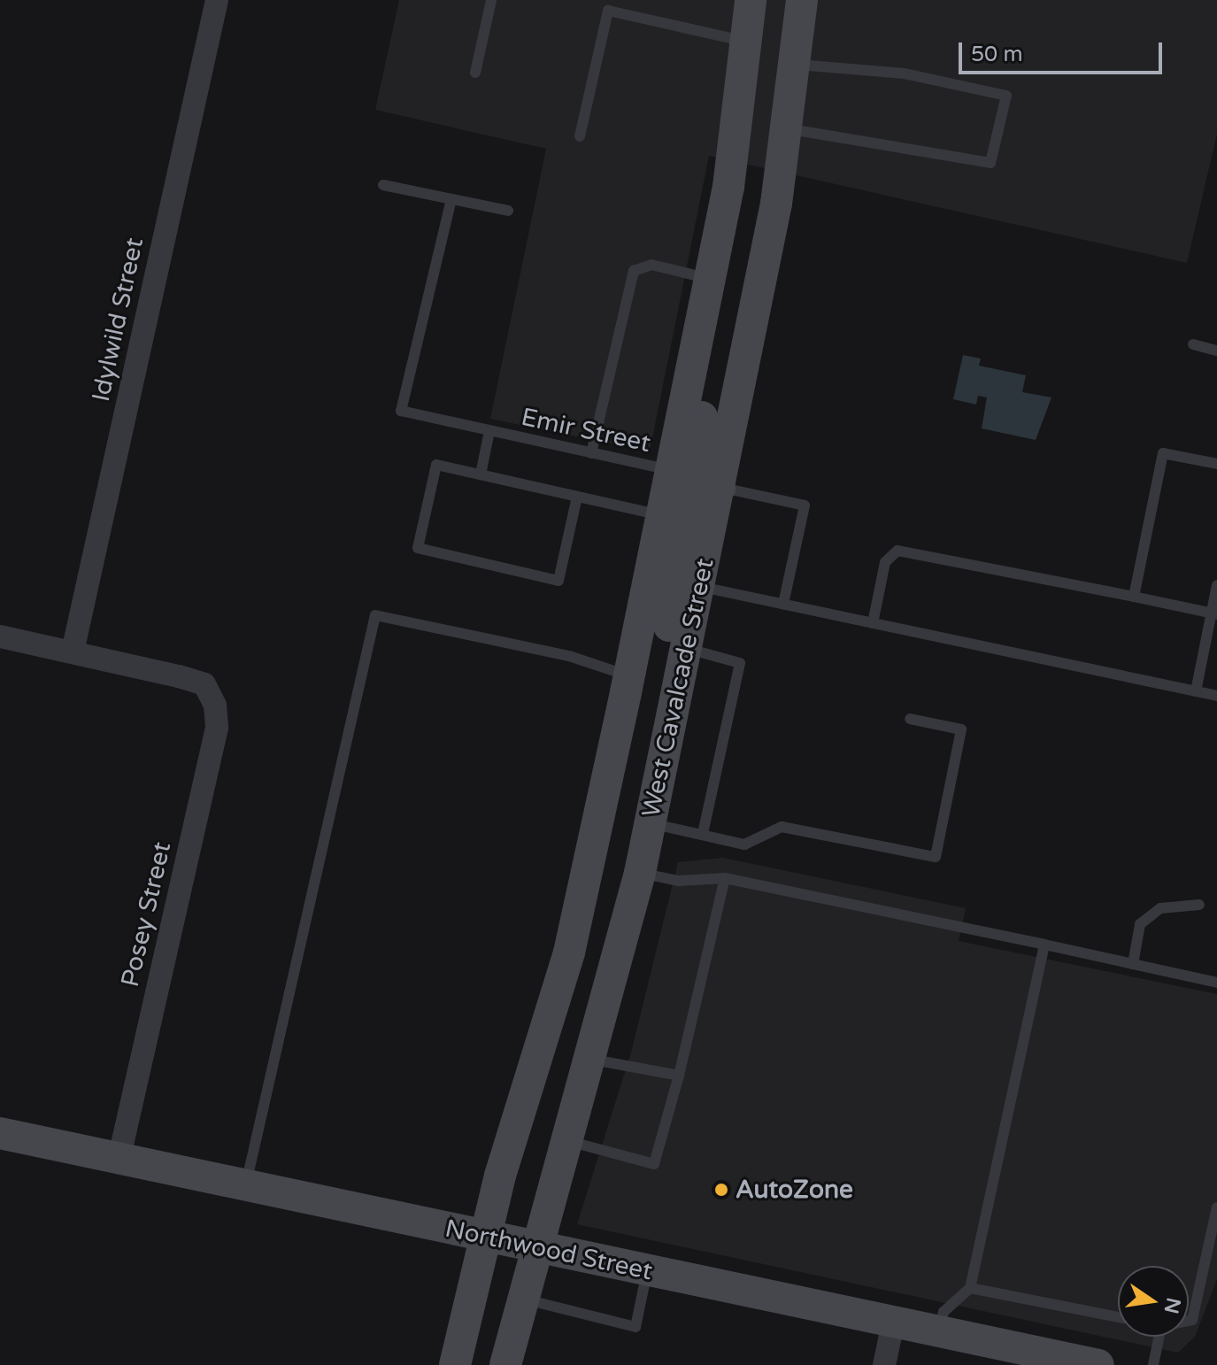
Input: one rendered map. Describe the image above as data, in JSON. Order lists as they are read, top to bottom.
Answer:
{
  "streets": {
    "main road": ["West Cavalcade Street", "Northwood Street"],
    "street": ["Idylwild Street", "Posey Street"],
    "lane": ["Emir Street"]
  },
  "crossings": [
    ["Idylwild Street", "Posey Street"],
    ["Emir Street", "West Cavalcade Street"],
    ["West Cavalcade Street", "Northwood Street"],
    ["Posey Street", "Northwood Street"]
  ],
  "places": ["AutoZone"],
  "scale_bar": "50 m",
  "north": "right"
}
